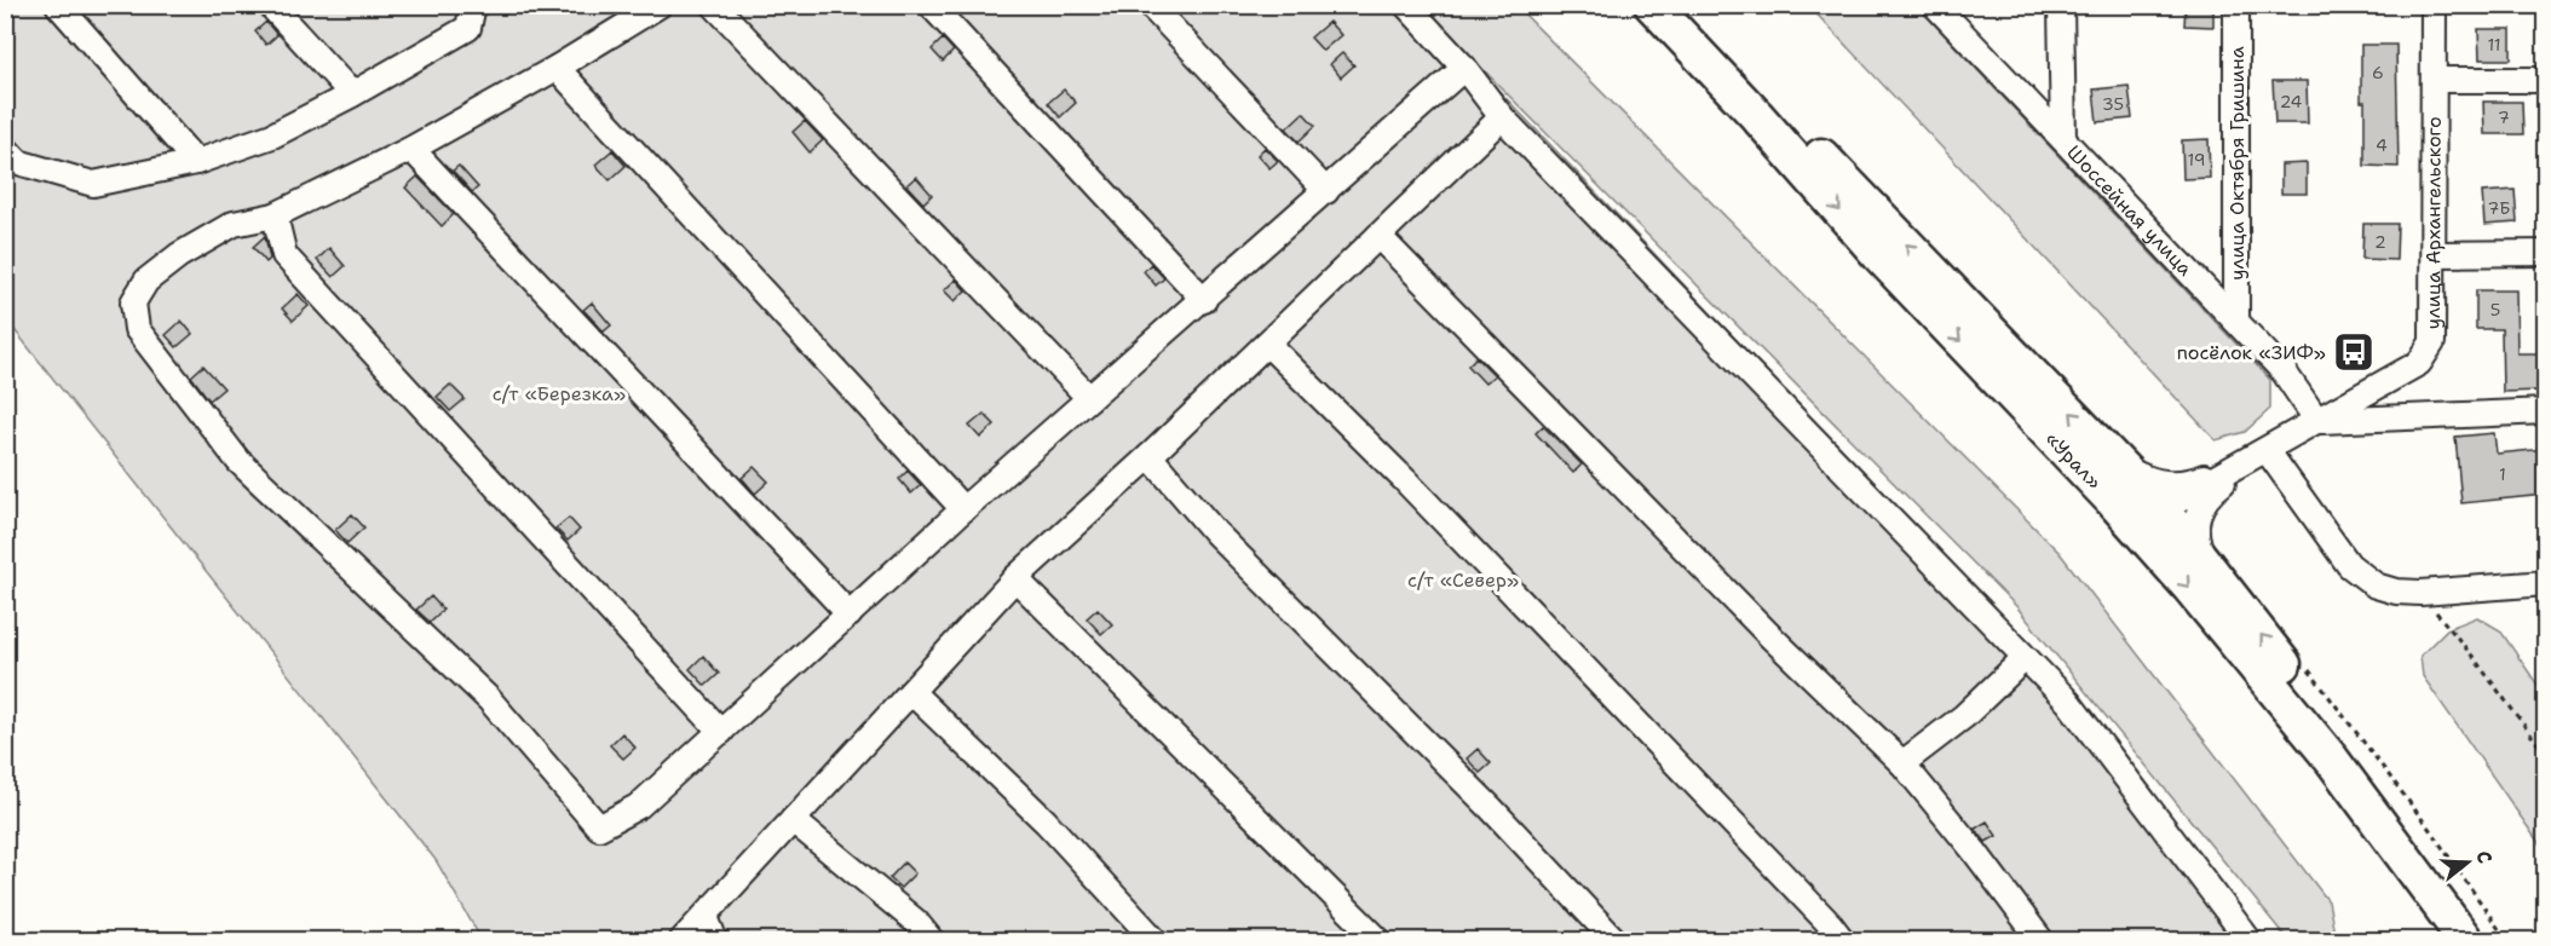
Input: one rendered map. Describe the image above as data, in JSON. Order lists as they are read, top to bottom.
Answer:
{
  "streets": {
    "highway": ["«Урал»"],
    "street": ["улица Октября Гришина", "Шоссейная улица", "улица Архангельского"]
  },
  "crossings": [
    ["улица Октября Гришина", "Шоссейная улица"],
    ["Шоссейная улица", "улица Архангельского"]
  ],
  "parks": ["с/т «Березка»", "с/т «Север»"],
  "places": {
    "bus stop": ["посёлок «ЗИФ»"]
  },
  "house_numbers": [
    "11",
    "6",
    "24",
    "35",
    "7",
    "4",
    "19",
    "7Б",
    "2",
    "5",
    "1"
  ],
  "north": "right"
}
